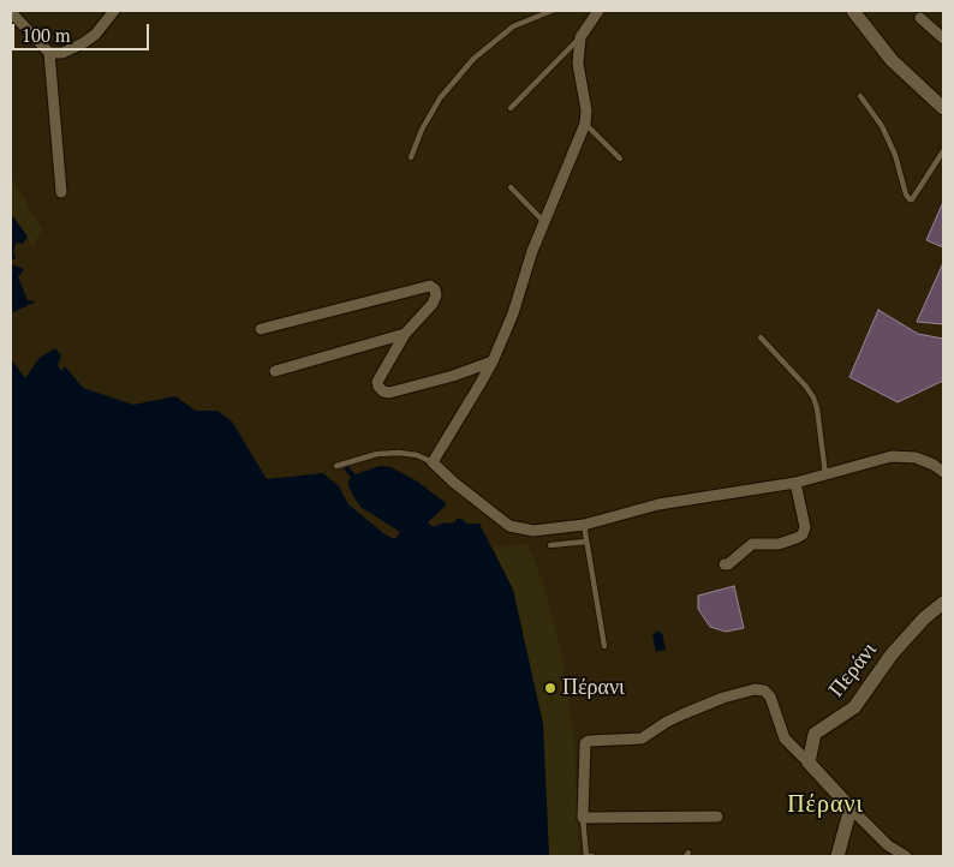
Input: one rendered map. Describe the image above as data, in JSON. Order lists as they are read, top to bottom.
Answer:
{
  "streets": {
    "street": ["Περάνι"]
  },
  "districts": ["Πέρανι"],
  "places": ["Πέρανι"],
  "scale_bar": "100 m"
}
